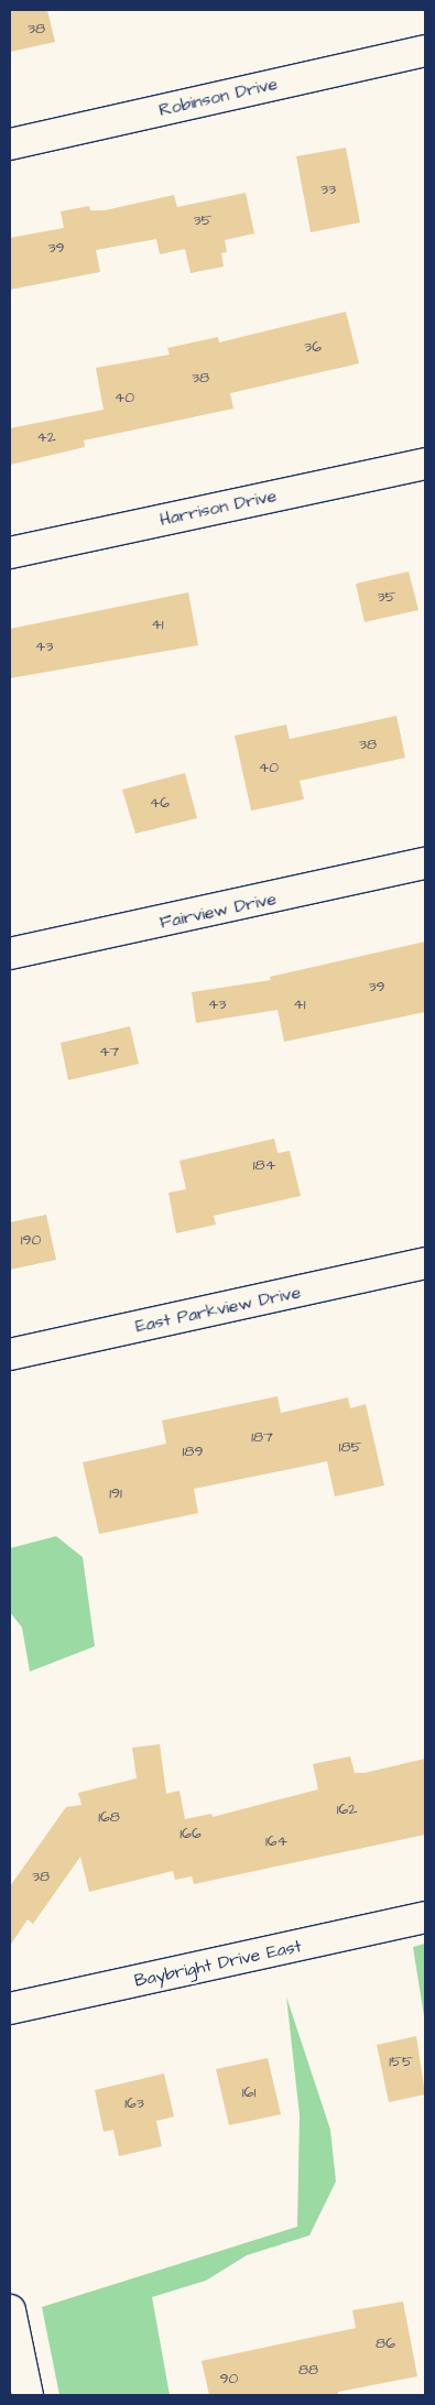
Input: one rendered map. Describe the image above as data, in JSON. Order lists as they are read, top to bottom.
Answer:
{
  "streets": {
    "street": [
      "Robinson Drive",
      "Harrison Drive",
      "Fairview Drive",
      "East Parkview Drive",
      "Baybright Drive East"
    ]
  },
  "house_numbers": [
    "38",
    "33",
    "35",
    "39",
    "36",
    "38",
    "40",
    "42",
    "35",
    "41",
    "43",
    "38",
    "40",
    "46",
    "39",
    "43",
    "41",
    "47",
    "184",
    "190",
    "187",
    "185",
    "189",
    "191",
    "162",
    "168",
    "166",
    "164",
    "38",
    "155",
    "161",
    "163",
    "86",
    "88",
    "90"
  ]
}
